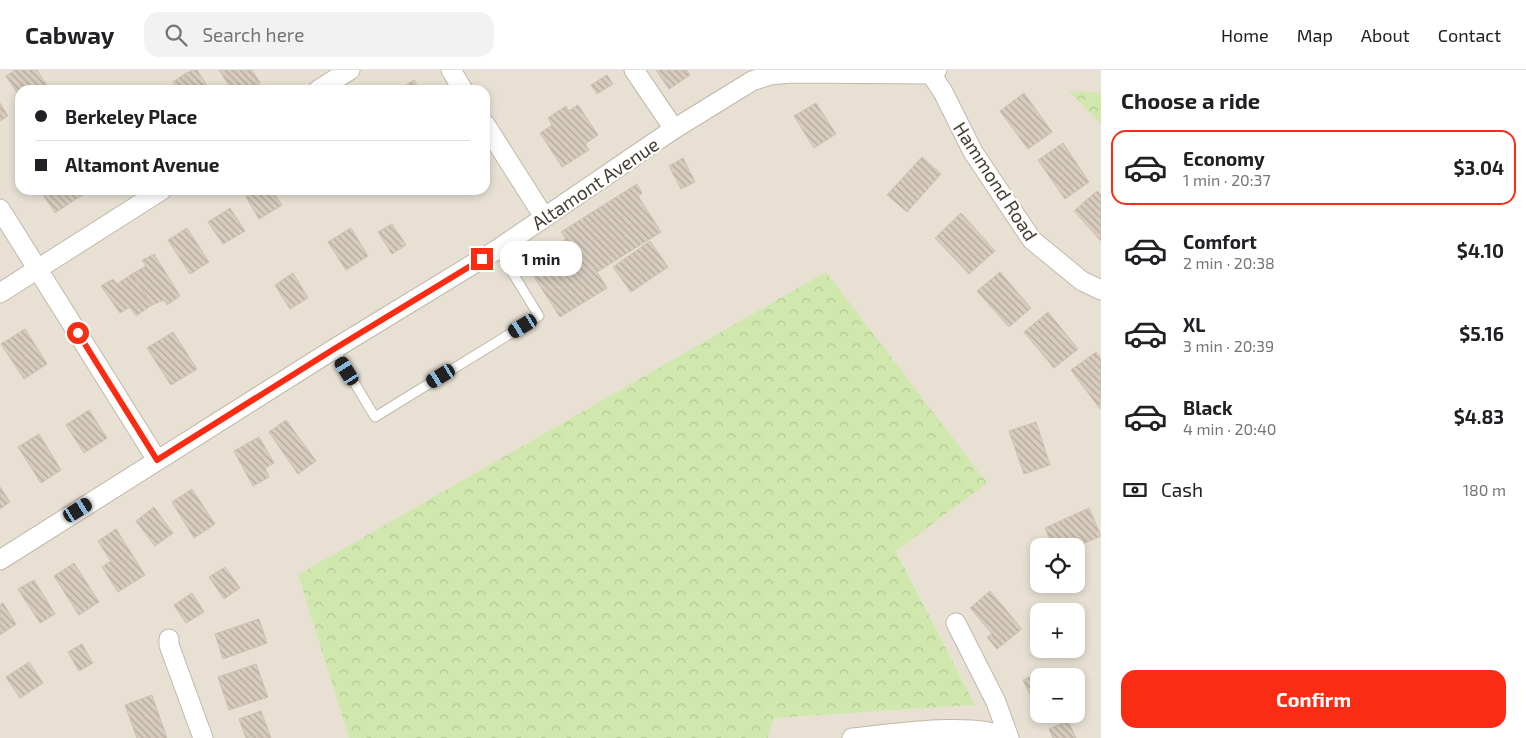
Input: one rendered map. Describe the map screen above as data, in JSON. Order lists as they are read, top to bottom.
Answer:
{
  "streets": {
    "street": ["Hammond Road", "Altamont Avenue"]
  },
  "crossings": [
    ["Hammond Road", "Altamont Avenue"]
  ],
  "page": {
    "header": "Cabway",
    "search": "Search here",
    "nav": [
      "Home",
      "Map",
      "About",
      "Contact"
    ],
    "heading": "Choose a ride",
    "banner": ["Berkeley Place", "Altamont Avenue"],
    "list": [
      {
        "name": "Economy",
        "note": "1 min · 20:37",
        "value": "$3.04"
      },
      {
        "name": "Comfort",
        "note": "2 min · 20:38",
        "value": "$4.10"
      },
      {
        "name": "XL",
        "note": "3 min · 20:39",
        "value": "$5.16"
      },
      {
        "name": "Black",
        "note": "4 min · 20:40",
        "value": "$4.83"
      }
    ],
    "bubble": "1 min",
    "pay": ["Cash", "180 m"],
    "map_buttons": ["+", "−"],
    "buttons": "Confirm"
  }
}
